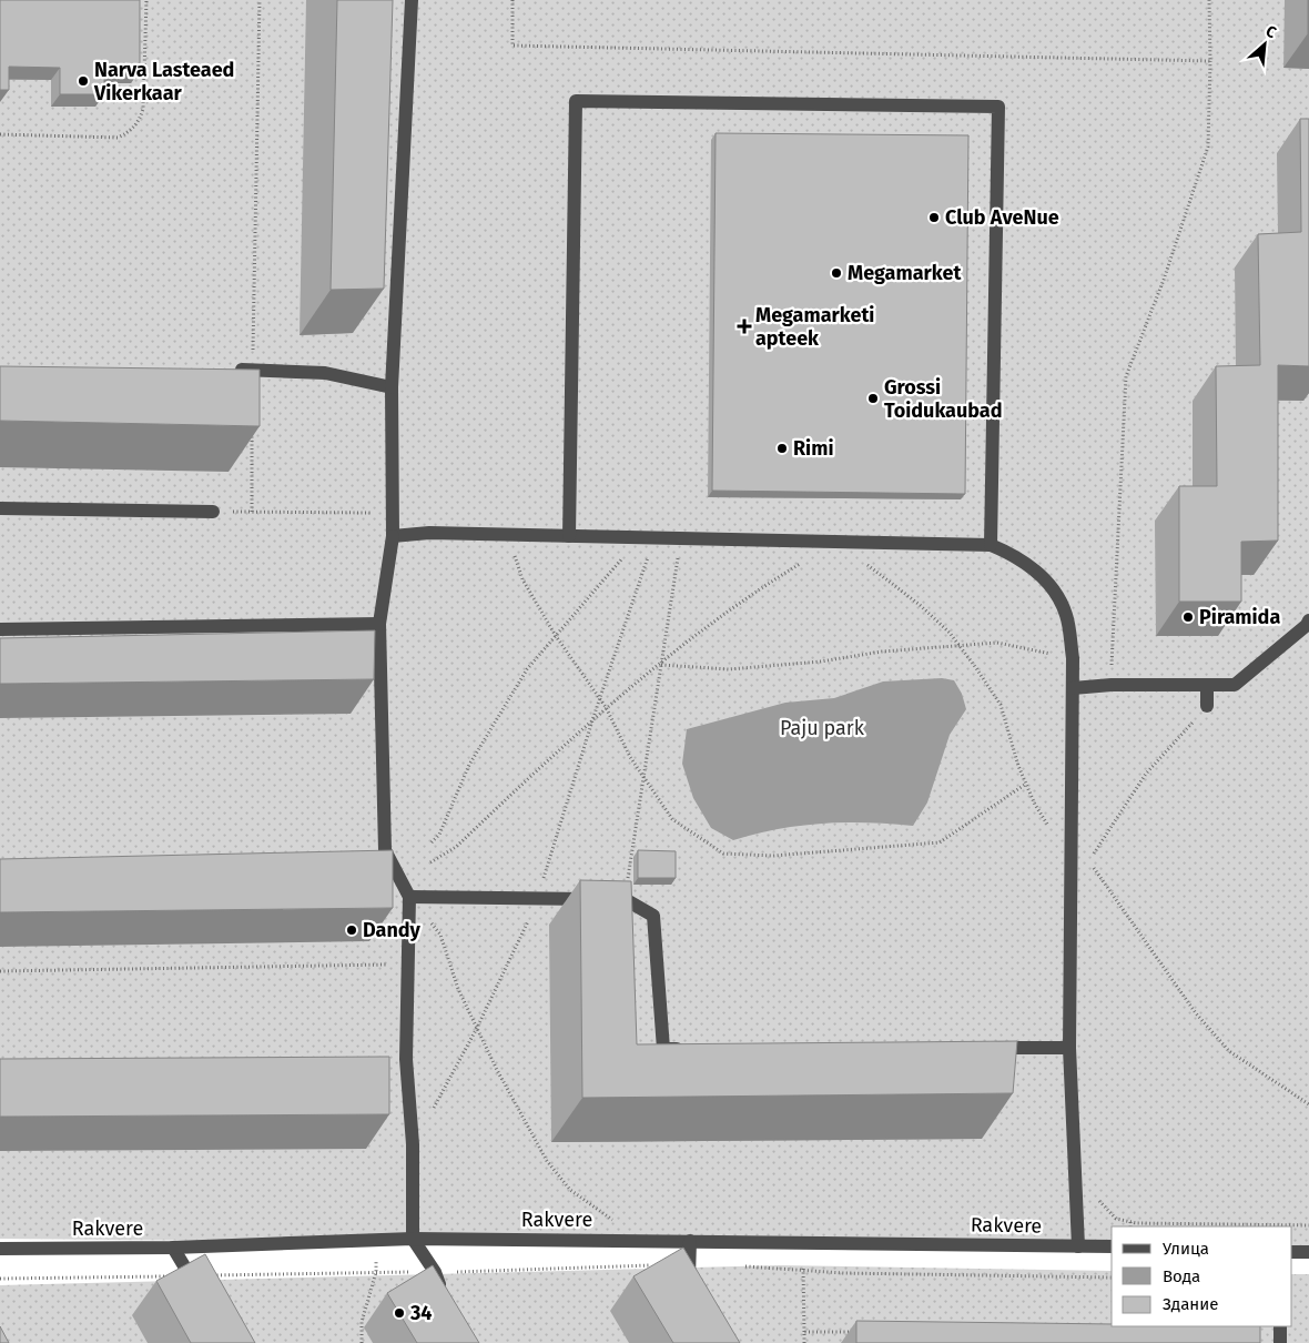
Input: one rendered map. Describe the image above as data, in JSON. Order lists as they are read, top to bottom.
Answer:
{
  "streets": {
    "street": ["Rakvere"]
  },
  "parks": ["Paju park"],
  "places": {
    "other": [
      "Narva Lasteaed Vikerkaar",
      "Club AveNue",
      "Megamarket",
      "Grossi Toidukaubad",
      "Rimi",
      "Piramida",
      "Dandy",
      "34"
    ],
    "health": ["Megamarketi apteek"]
  },
  "legend": ["Улица", "Вода", "Здание"],
  "north": "top right"
}
